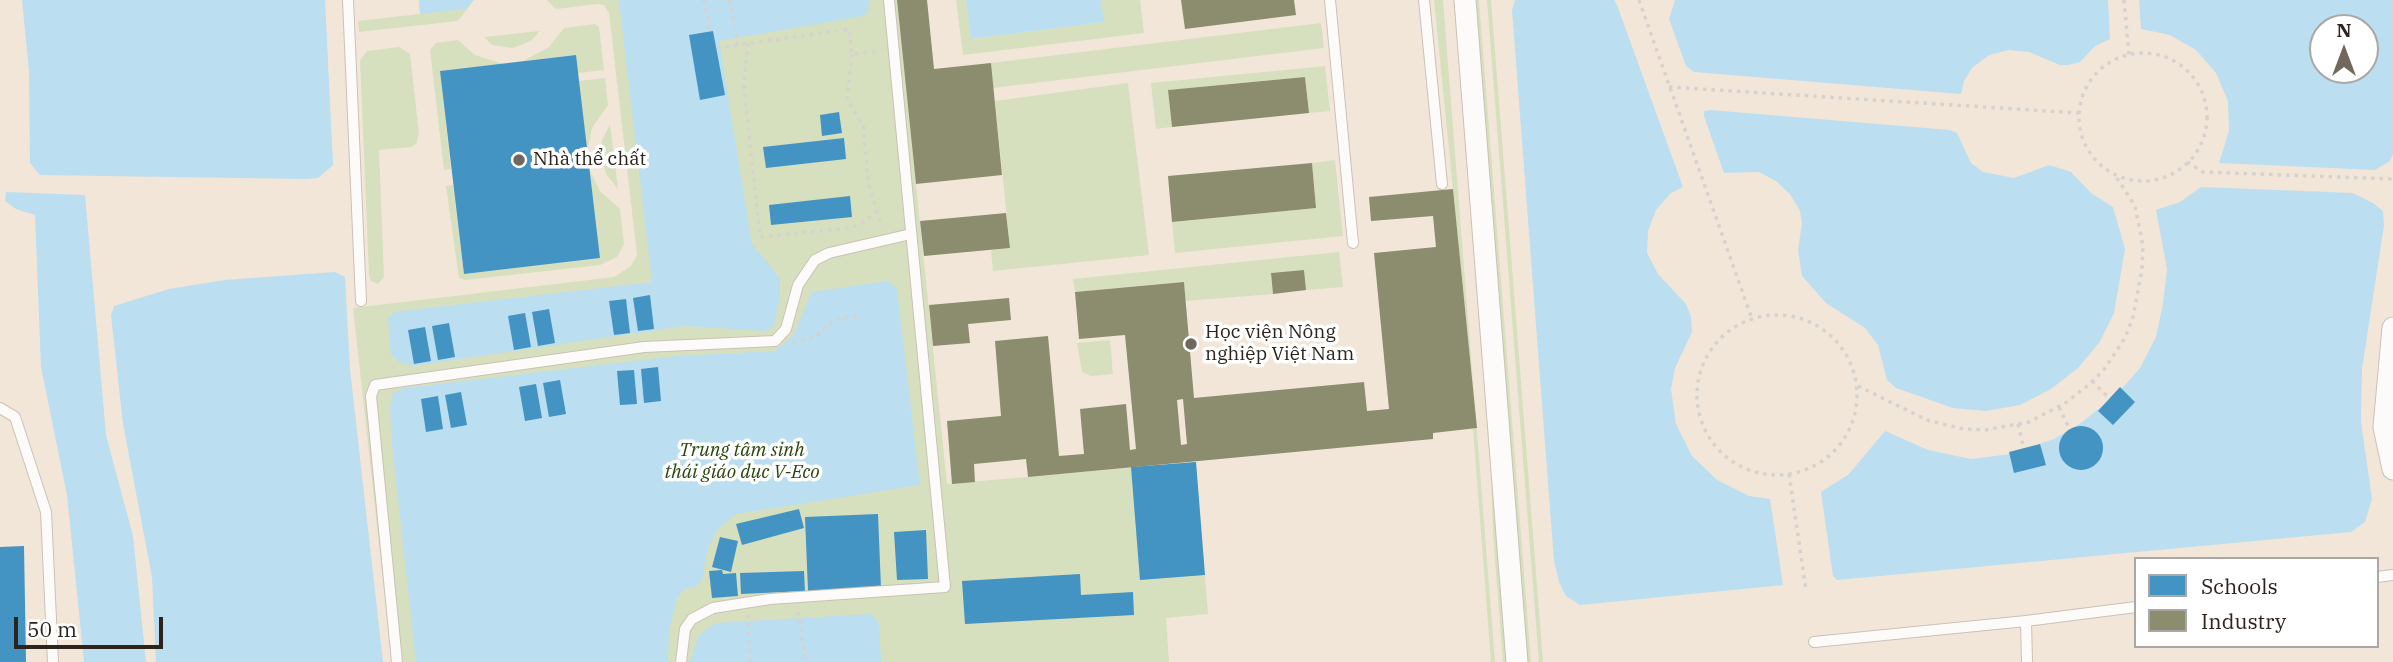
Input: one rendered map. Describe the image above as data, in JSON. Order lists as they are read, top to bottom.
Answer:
{
  "parks": ["Trung tâm sinh thái giáo dục V-Eco"],
  "places": ["Nhà thể chất", "Học viện Nông nghiệp Việt Nam"],
  "legend": ["Schools", "Industry"],
  "scale_bar": "50 m",
  "north": "top"
}
